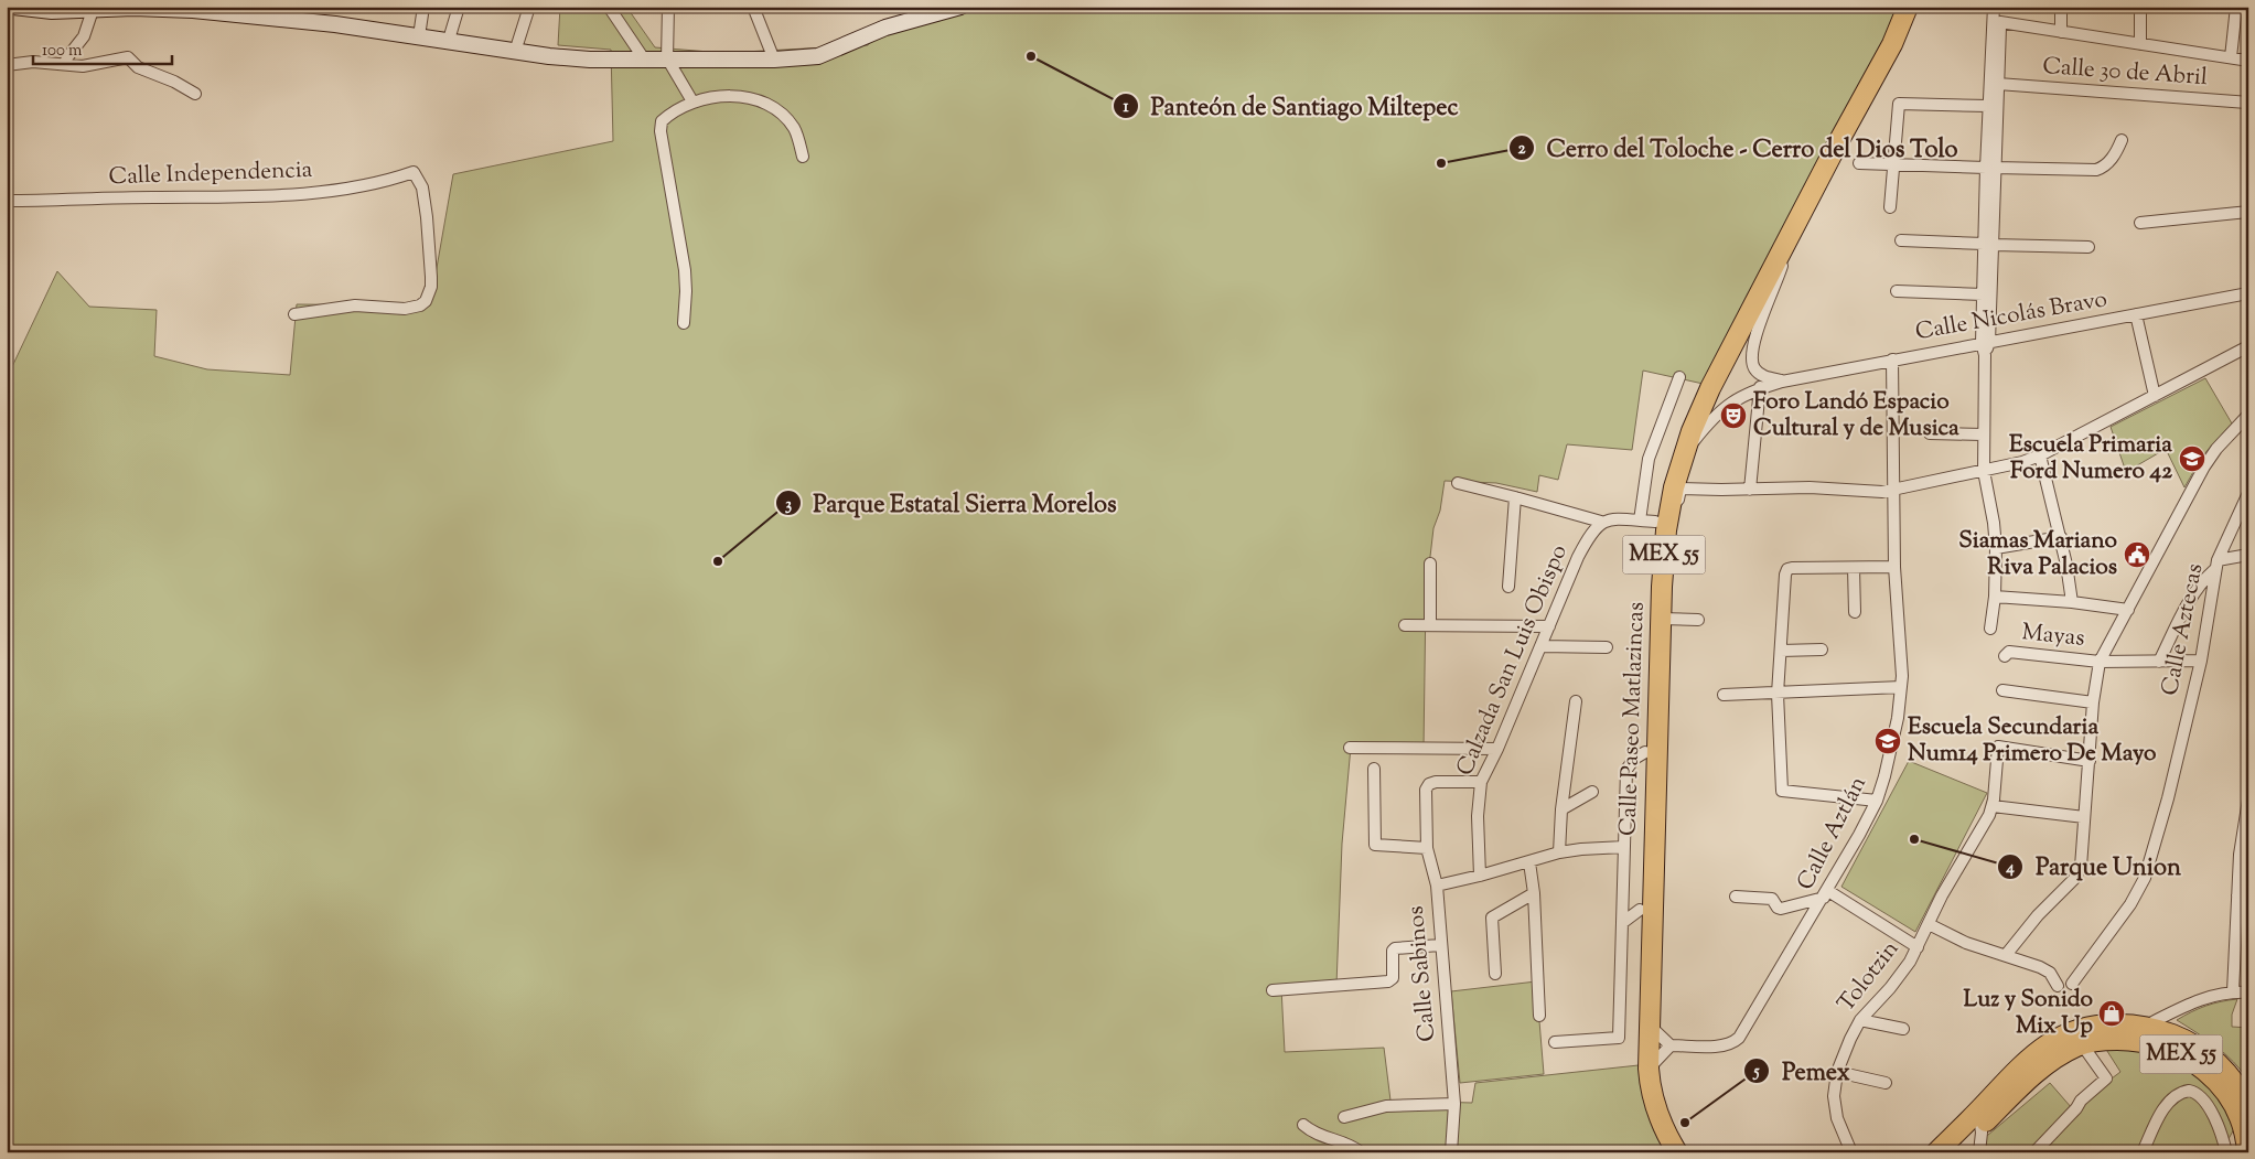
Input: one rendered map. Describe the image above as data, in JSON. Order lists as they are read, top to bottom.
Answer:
{
  "streets": {
    "highway": ["MEX 55", "Calle Paseo Matlazincas"],
    "street": [
      "Calle 30 de Abril",
      "Calle Independencia",
      "Calle Nicolás Bravo",
      "Calle Aztecas",
      "Mayas",
      "Calzada San Luis Obispo",
      "Calle Aztlán",
      "Calle Sabinos",
      "Tolotzin"
    ]
  },
  "crossings": [
    ["Calle Nicolás Bravo", "Calle Paseo Matlazincas"],
    ["Calle Nicolás Bravo", "Calle Aztlán"],
    ["Calzada San Luis Obispo", "Calle Sabinos"]
  ],
  "places": {
    "other": [
      "Panteón de Santiago Miltepec",
      "Cerro del Toloche - Cerro del Dios Tolo",
      "Parque Estatal Sierra Morelos",
      "Parque Union",
      "Pemex"
    ],
    "theatre": ["Foro Landó Espacio Cultural y de Musica"],
    "school or university": ["Escuela Primaria Ford Numero 42", "Escuela Secundaria Num14 Primero De Mayo"],
    "public building": ["Siamas Mariano Riva Palacios"],
    "shop": ["Luz y Sonido Mix Up"]
  },
  "scale_bar": "100 m"
}
